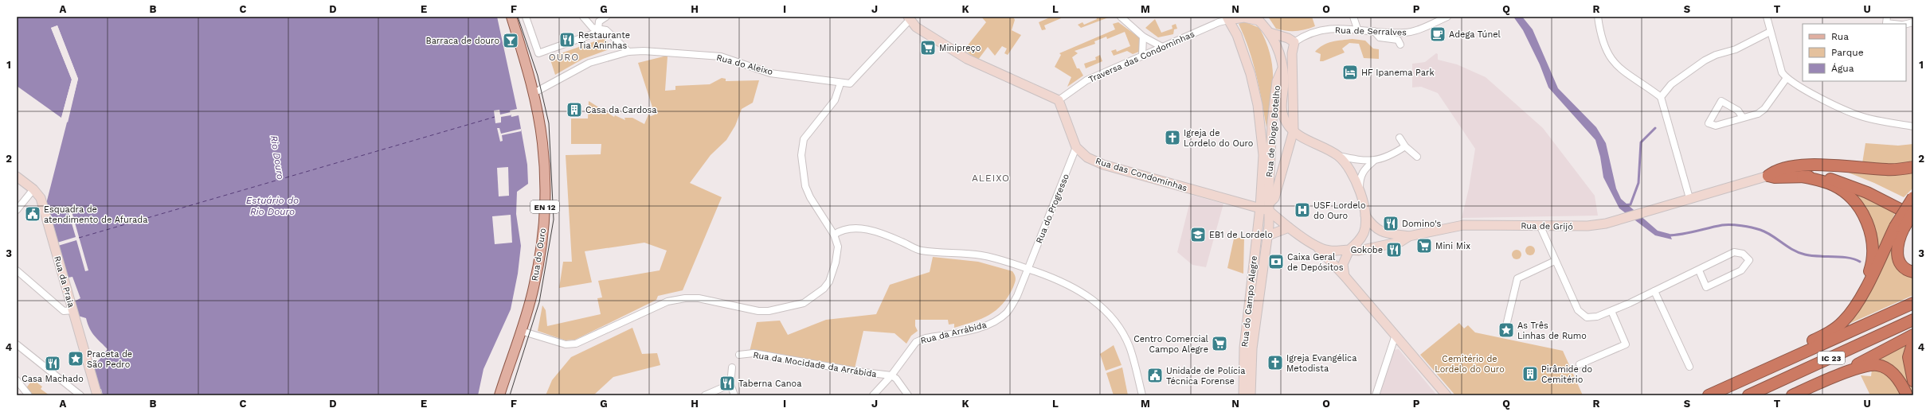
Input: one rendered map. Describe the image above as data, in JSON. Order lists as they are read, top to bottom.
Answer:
{
  "streets": {
    "highway": ["IC 23"],
    "main road": [
      "Rua de Diogo Botelho",
      "Rua das Condominhas",
      "EN 12",
      "Rua de Grijó",
      "Rua do Ouro",
      "Rua da Praia",
      "Rua do Campo Alegre"
    ],
    "street": [
      "Rua de Serralves",
      "Traversa das Condominhas",
      "Rua do Aleixo",
      "Rua do Progresso",
      "Rua da Arrábida",
      "Rua da Mocidade da Arrábida"
    ]
  },
  "crossings": [
    ["Traversa das Condominhas", "Rua de Diogo Botelho"],
    ["Traversa das Condominhas", "Rua das Condominhas"],
    ["Rua do Aleixo", "Rua do Ouro"],
    ["Rua de Diogo Botelho", "Rua das Condominhas"],
    ["Rua de Diogo Botelho", "Rua do Campo Alegre"],
    ["Rua das Condominhas", "Rua do Progresso"],
    ["Rua das Condominhas", "Rua do Campo Alegre"],
    ["Rua do Progresso", "Rua da Arrábida"],
    ["Rua da Arrábida", "Rua da Mocidade da Arrábida"]
  ],
  "districts": ["OURO", "ALEIXO"],
  "water": ["Rio Douro", "Estuário do Rio Douro"],
  "parks": ["Cemitério de Lordelo do Ouro"],
  "places": {
    "cafe": ["Adega Túnel"],
    "restaurant": [
      "Restaurante Tia Aninhas",
      "Domino's",
      "Gokobe",
      "Casa Machado",
      "Taberna Canoa"
    ],
    "bar": ["Barraca de douro"],
    "supermarket": ["Minipreço", "Mini Mix", "Centro Comercial Campo Alegre"],
    "hotel": ["HF Ipanema Park"],
    "building": ["Casa da Cardosa", "Pirâmide do Cemitério"],
    "church": ["Igreja de Lordelo do Ouro", "Igreja Evangélica Metodista"],
    "hospital": ["USF Lordelo do Ouro"],
    "public building": ["Esquadra de atendimento de Afurada", "Unidade de Polícia Técnica Forense"],
    "school or university": ["EB1 de Lordelo"],
    "bank": ["Caixa Geral de Depósitos"],
    "place": ["As Três Linhas de Rumo", "Praceta de São Pedro"]
  },
  "legend": ["Rua", "Parque", "Água"],
  "grid": {
    "columns": [
      "A",
      "B",
      "C",
      "D",
      "E",
      "F",
      "G",
      "H",
      "I",
      "J",
      "K",
      "L",
      "M",
      "N",
      "O",
      "P",
      "Q",
      "R",
      "S",
      "T",
      "U"
    ],
    "rows": [
      "1",
      "2",
      "3",
      "4"
    ]
  }
}
